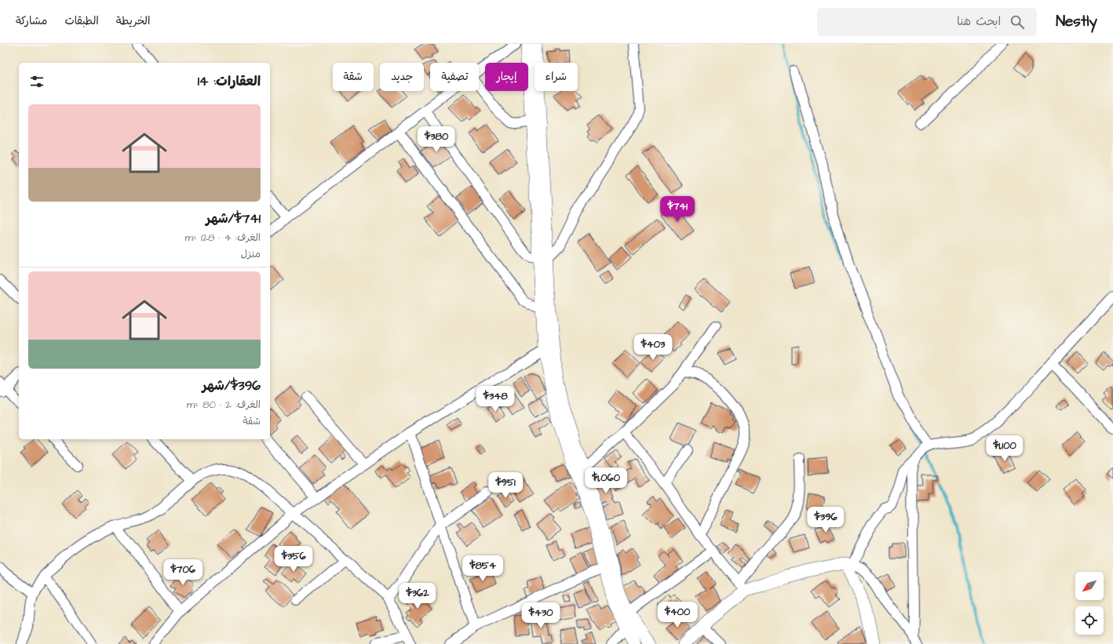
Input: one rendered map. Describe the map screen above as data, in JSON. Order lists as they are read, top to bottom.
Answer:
{
  "north": "bottom left",
  "page": {
    "header": "Nestly",
    "search": "ابحث هنا",
    "nav": ["الخريطة", "الطبقات", "مشاركة"],
    "chip": [
      "شراء",
      "إيجار",
      "تصفية",
      "جديد",
      "شقة"
    ],
    "heading": "العقارات: 14",
    "list": [
      {
        "name": "$741/شهر",
        "note": "الغرف: 4 · 128 m² · منزل"
      },
      {
        "name": "$396/شهر",
        "note": "الغرف: 2 · 80 m² · شقة"
      }
    ],
    "price": [
      "$380",
      "$741",
      "$403",
      "$348",
      "$1,100",
      "$1,060",
      "$951",
      "$396",
      "$356",
      "$854",
      "$706",
      "$362",
      "$400",
      "$430"
    ]
  }
}
